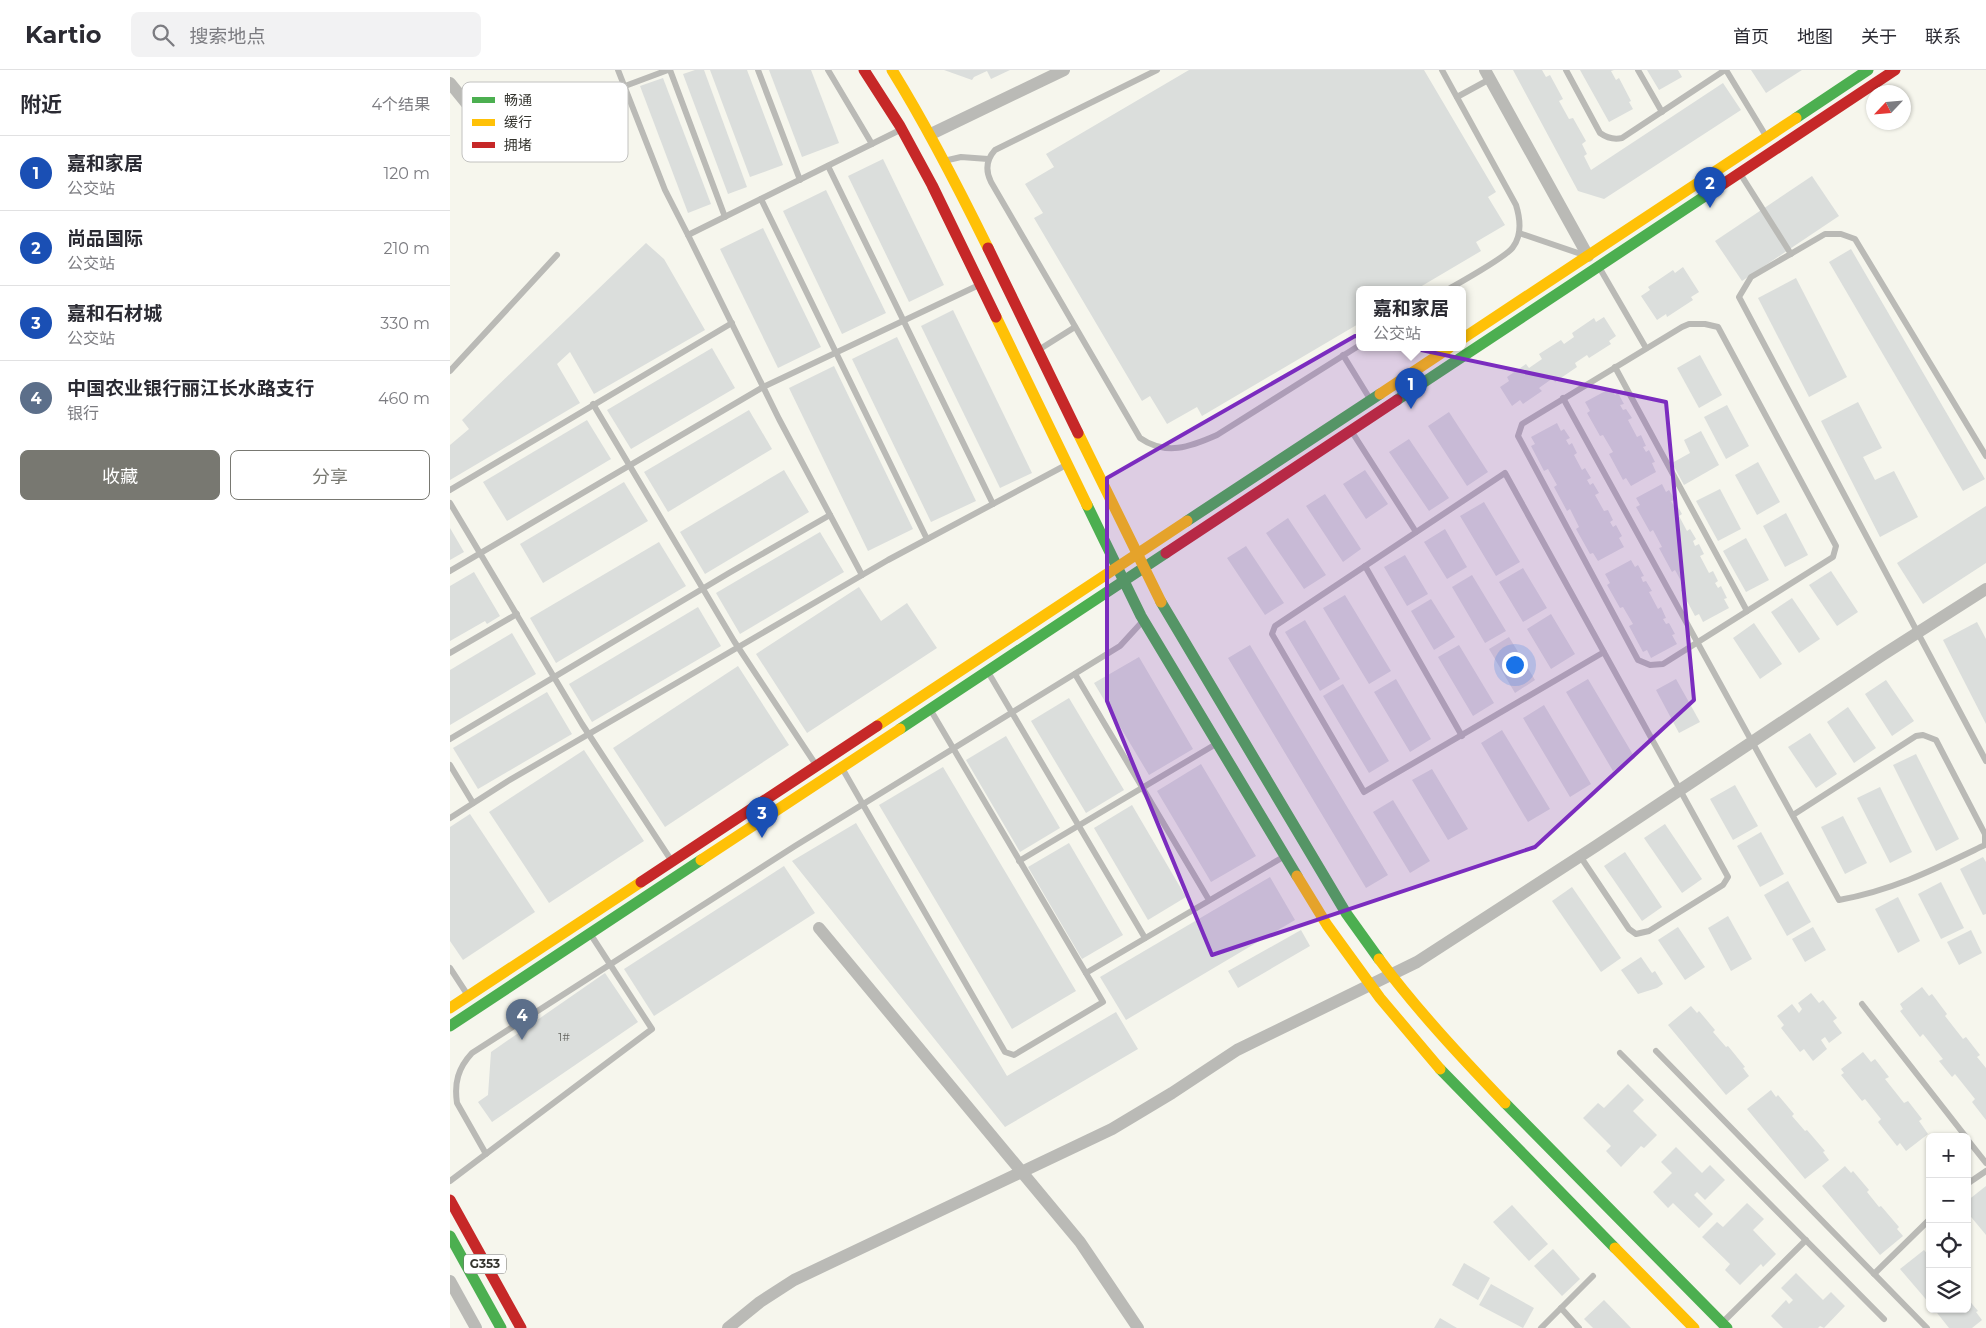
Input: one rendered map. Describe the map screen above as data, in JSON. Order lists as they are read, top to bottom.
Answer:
{
  "streets": {
    "main road": ["G353"]
  },
  "house_numbers": ["1#"],
  "legend": ["畅通", "缓行", "拥堵"],
  "north": "bottom left",
  "page": {
    "header": "Kartio",
    "search": "搜索地点",
    "nav": [
      "首页",
      "地图",
      "关于",
      "联系"
    ],
    "heading": ["附近", "4个结果"],
    "list": [
      {
        "mark": "1",
        "name": "嘉和家居",
        "note": "公交站",
        "value": "120 m"
      },
      {
        "mark": "2",
        "name": "尚品国际",
        "note": "公交站",
        "value": "210 m"
      },
      {
        "mark": "3",
        "name": "嘉和石材城",
        "note": "公交站",
        "value": "330 m"
      },
      {
        "mark": "4",
        "name": "中国农业银行丽江长水路支行",
        "note": "银行",
        "value": "460 m"
      }
    ],
    "pins": [
      "2",
      "1",
      "3",
      "4"
    ],
    "popup": ["嘉和家居", "公交站"],
    "buttons": ["收藏", "分享"],
    "map_buttons": ["+", "−"]
  }
}
